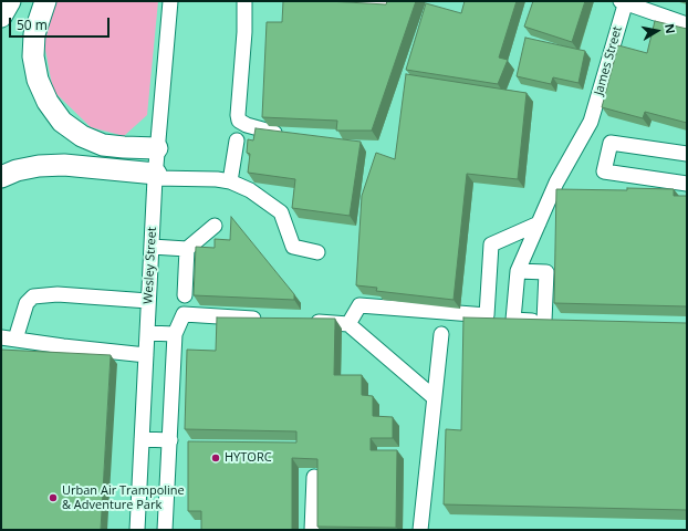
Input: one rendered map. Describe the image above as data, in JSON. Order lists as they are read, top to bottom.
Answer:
{
  "streets": {
    "street": ["James Street", "Wesley Street"]
  },
  "places": ["HYTORC", "Urban Air Trampoline & Adventure Park"],
  "scale_bar": "50 m",
  "north": "right"
}
